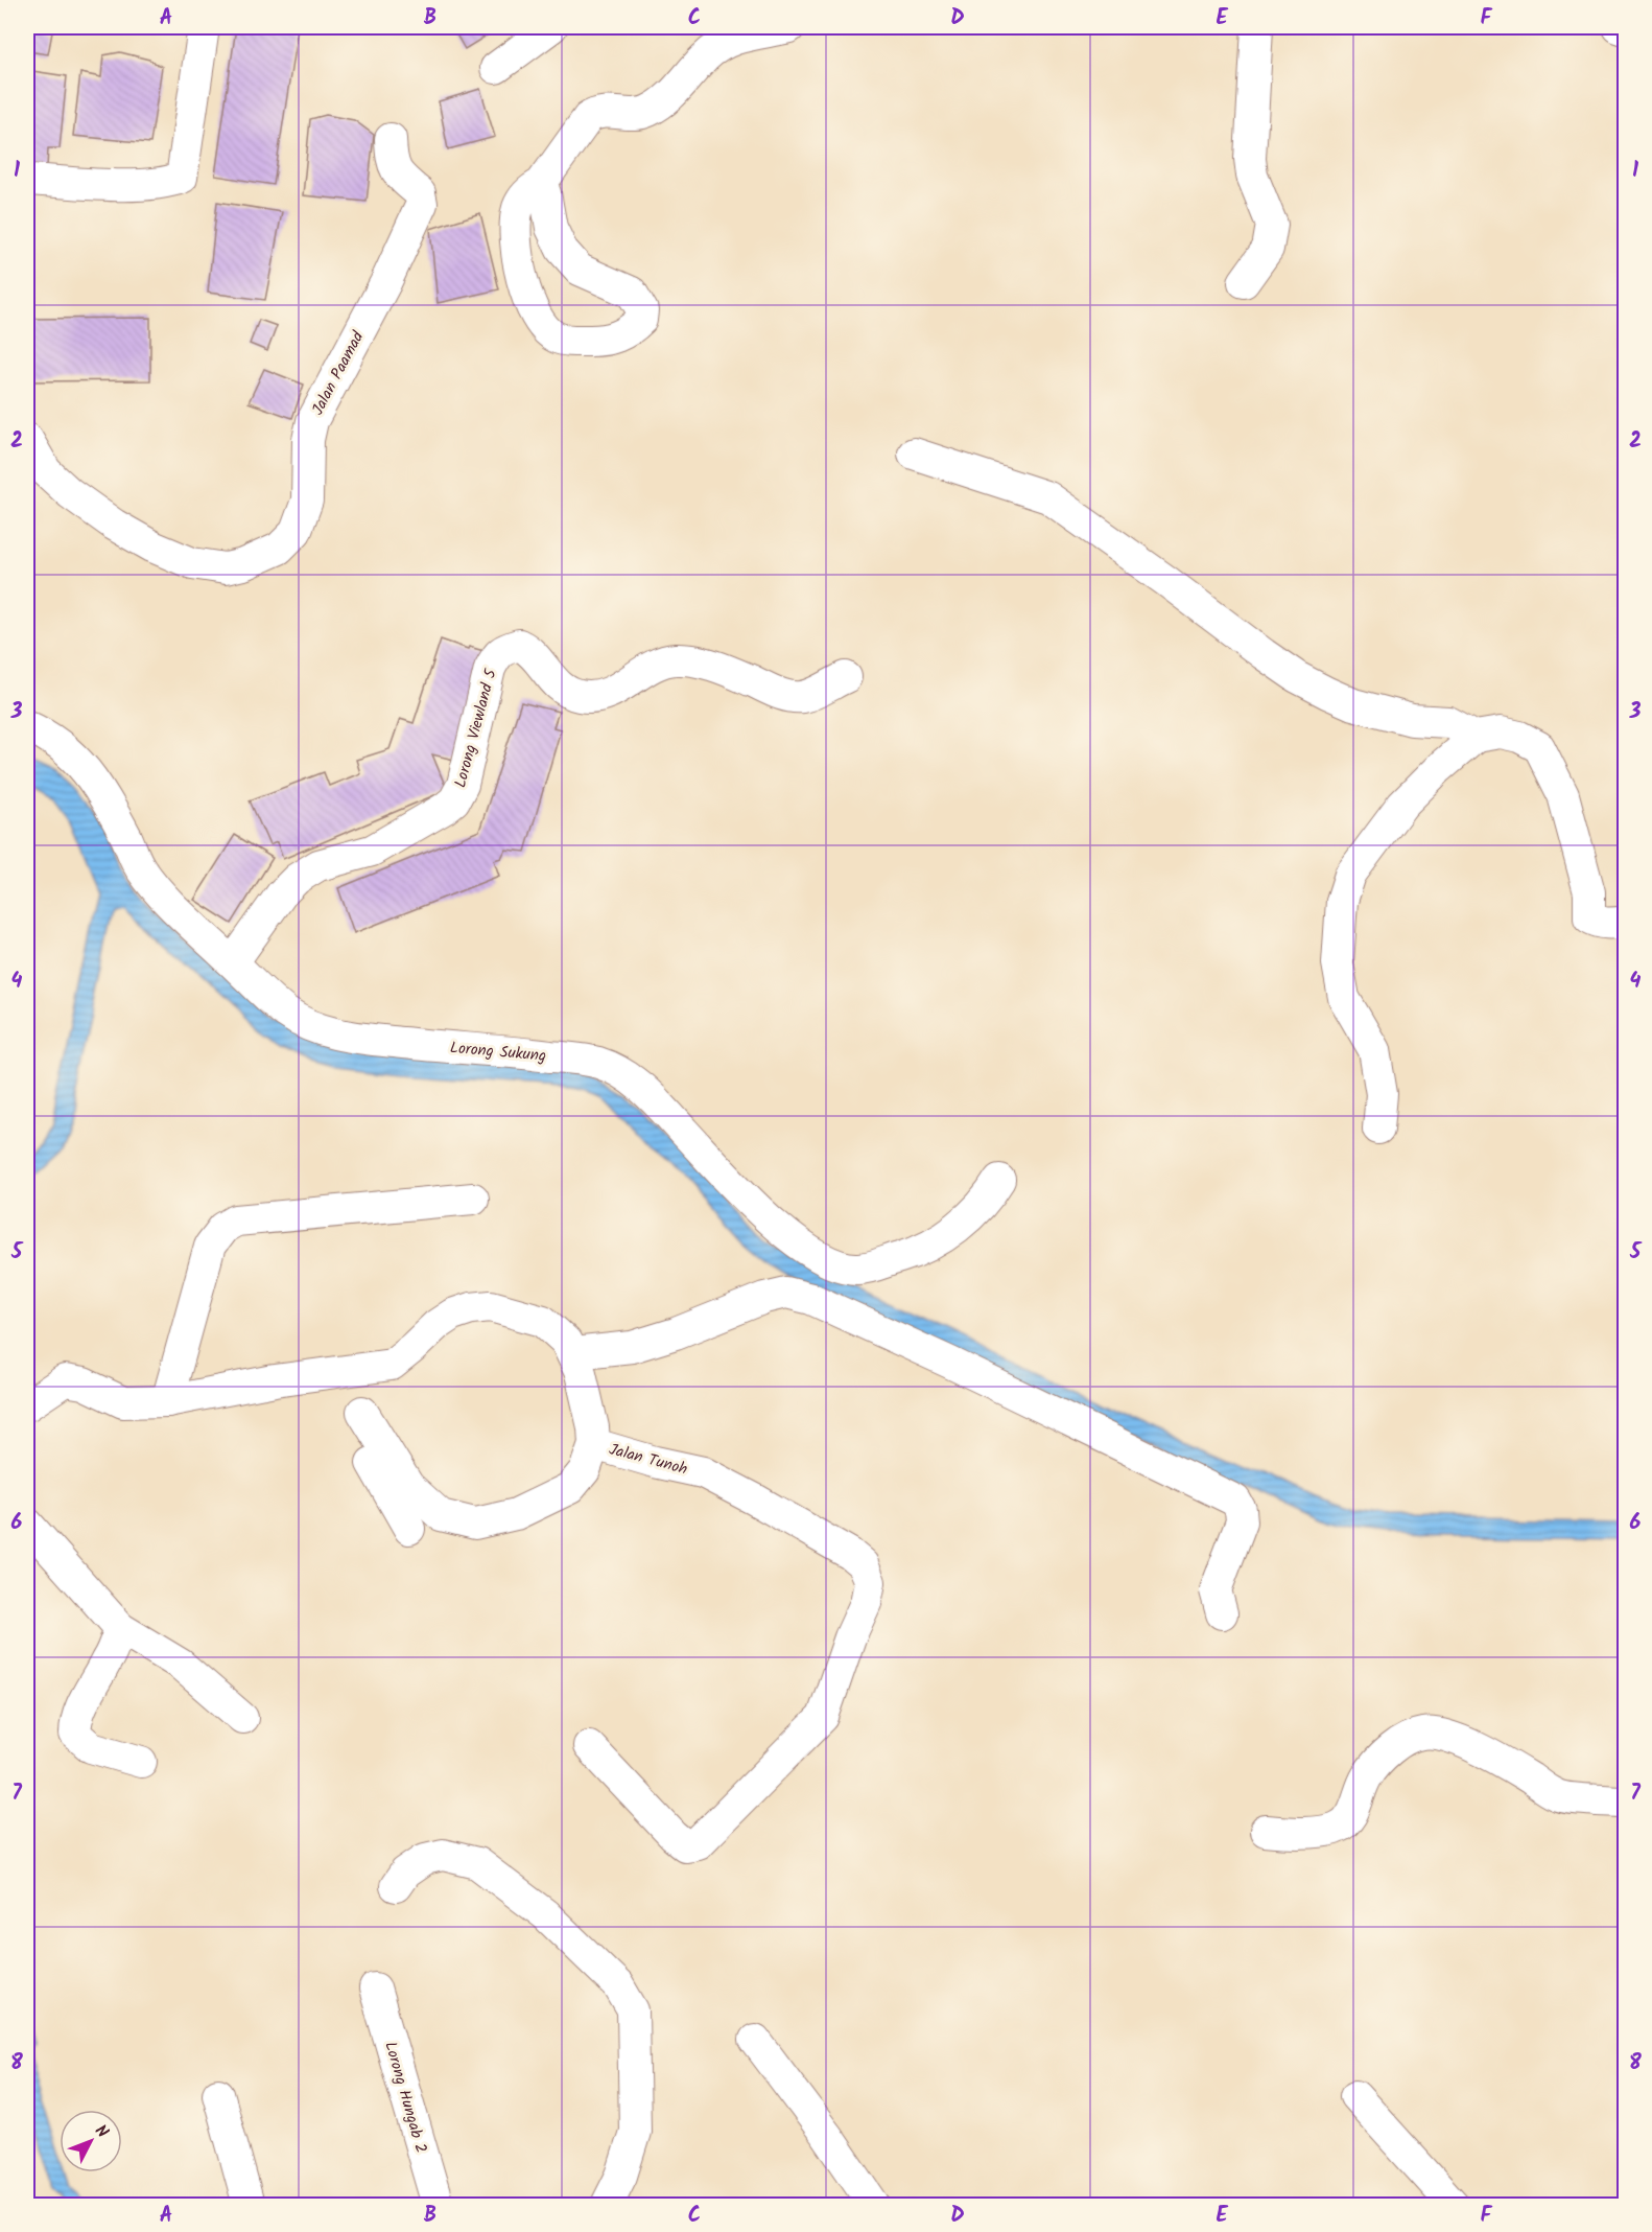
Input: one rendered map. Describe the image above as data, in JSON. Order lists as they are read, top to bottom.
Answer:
{
  "streets": {
    "street": [
      "Jalan Paamad",
      "Lorong Viewland 5",
      "Lorong Sukung",
      "Jalan Tunoh",
      "Lorong Hungab 2"
    ]
  },
  "crossings": [
    ["Lorong Viewland 5", "Lorong Sukung"]
  ],
  "north": "top right",
  "grid": {
    "columns": [
      "A",
      "B",
      "C",
      "D",
      "E",
      "F"
    ],
    "rows": [
      "1",
      "2",
      "3",
      "4",
      "5",
      "6",
      "7",
      "8"
    ]
  }
}
